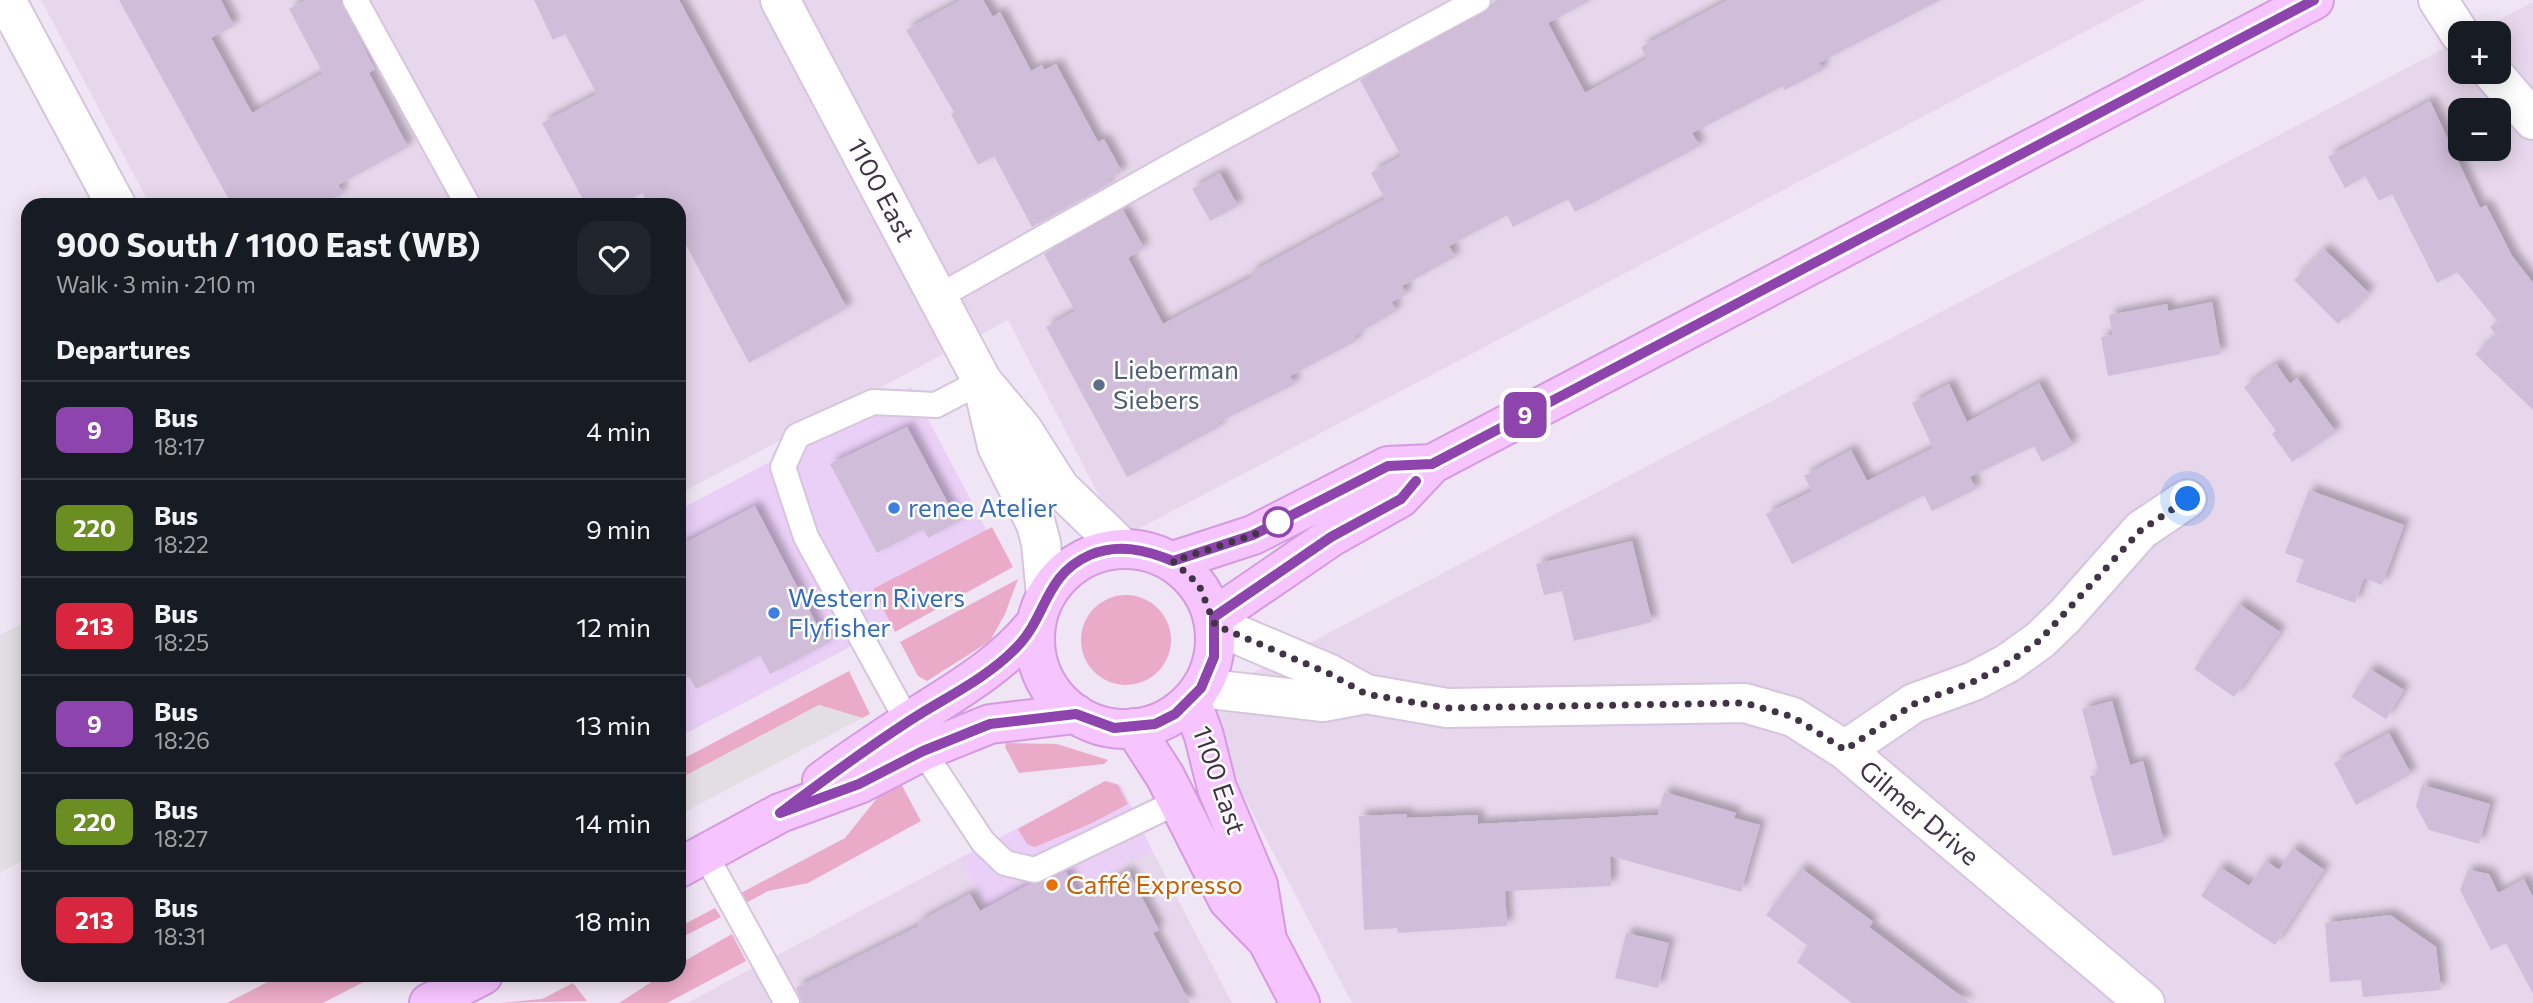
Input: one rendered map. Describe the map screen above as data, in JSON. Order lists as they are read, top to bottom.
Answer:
{
  "streets": {
    "street": ["1100 East", "Gilmer Drive"]
  },
  "crossings": [
    ["1100 East", "Gilmer Drive"]
  ],
  "places": [
    "Lieberman Siebers",
    "renee Atelier",
    "Western Rivers Flyfisher",
    "Caffé Expresso"
  ],
  "lines": ["bus line 9"],
  "page": {
    "on_map": "9",
    "map_buttons": ["+", "−"],
    "heading": [
      ["900 South / 1100 East (WB)", "Walk · 3 min · 210 m"],
      "Departures"
    ],
    "list": [
      {
        "mark": "9",
        "name": "Bus",
        "note": "18:17",
        "value": "4 min"
      },
      {
        "mark": "220",
        "name": "Bus",
        "note": "18:22",
        "value": "9 min"
      },
      {
        "mark": "213",
        "name": "Bus",
        "note": "18:25",
        "value": "12 min"
      },
      {
        "mark": "9",
        "name": "Bus",
        "note": "18:26",
        "value": "13 min"
      },
      {
        "mark": "220",
        "name": "Bus",
        "note": "18:27",
        "value": "14 min"
      },
      {
        "mark": "213",
        "name": "Bus",
        "note": "18:31",
        "value": "18 min"
      }
    ]
  }
}
